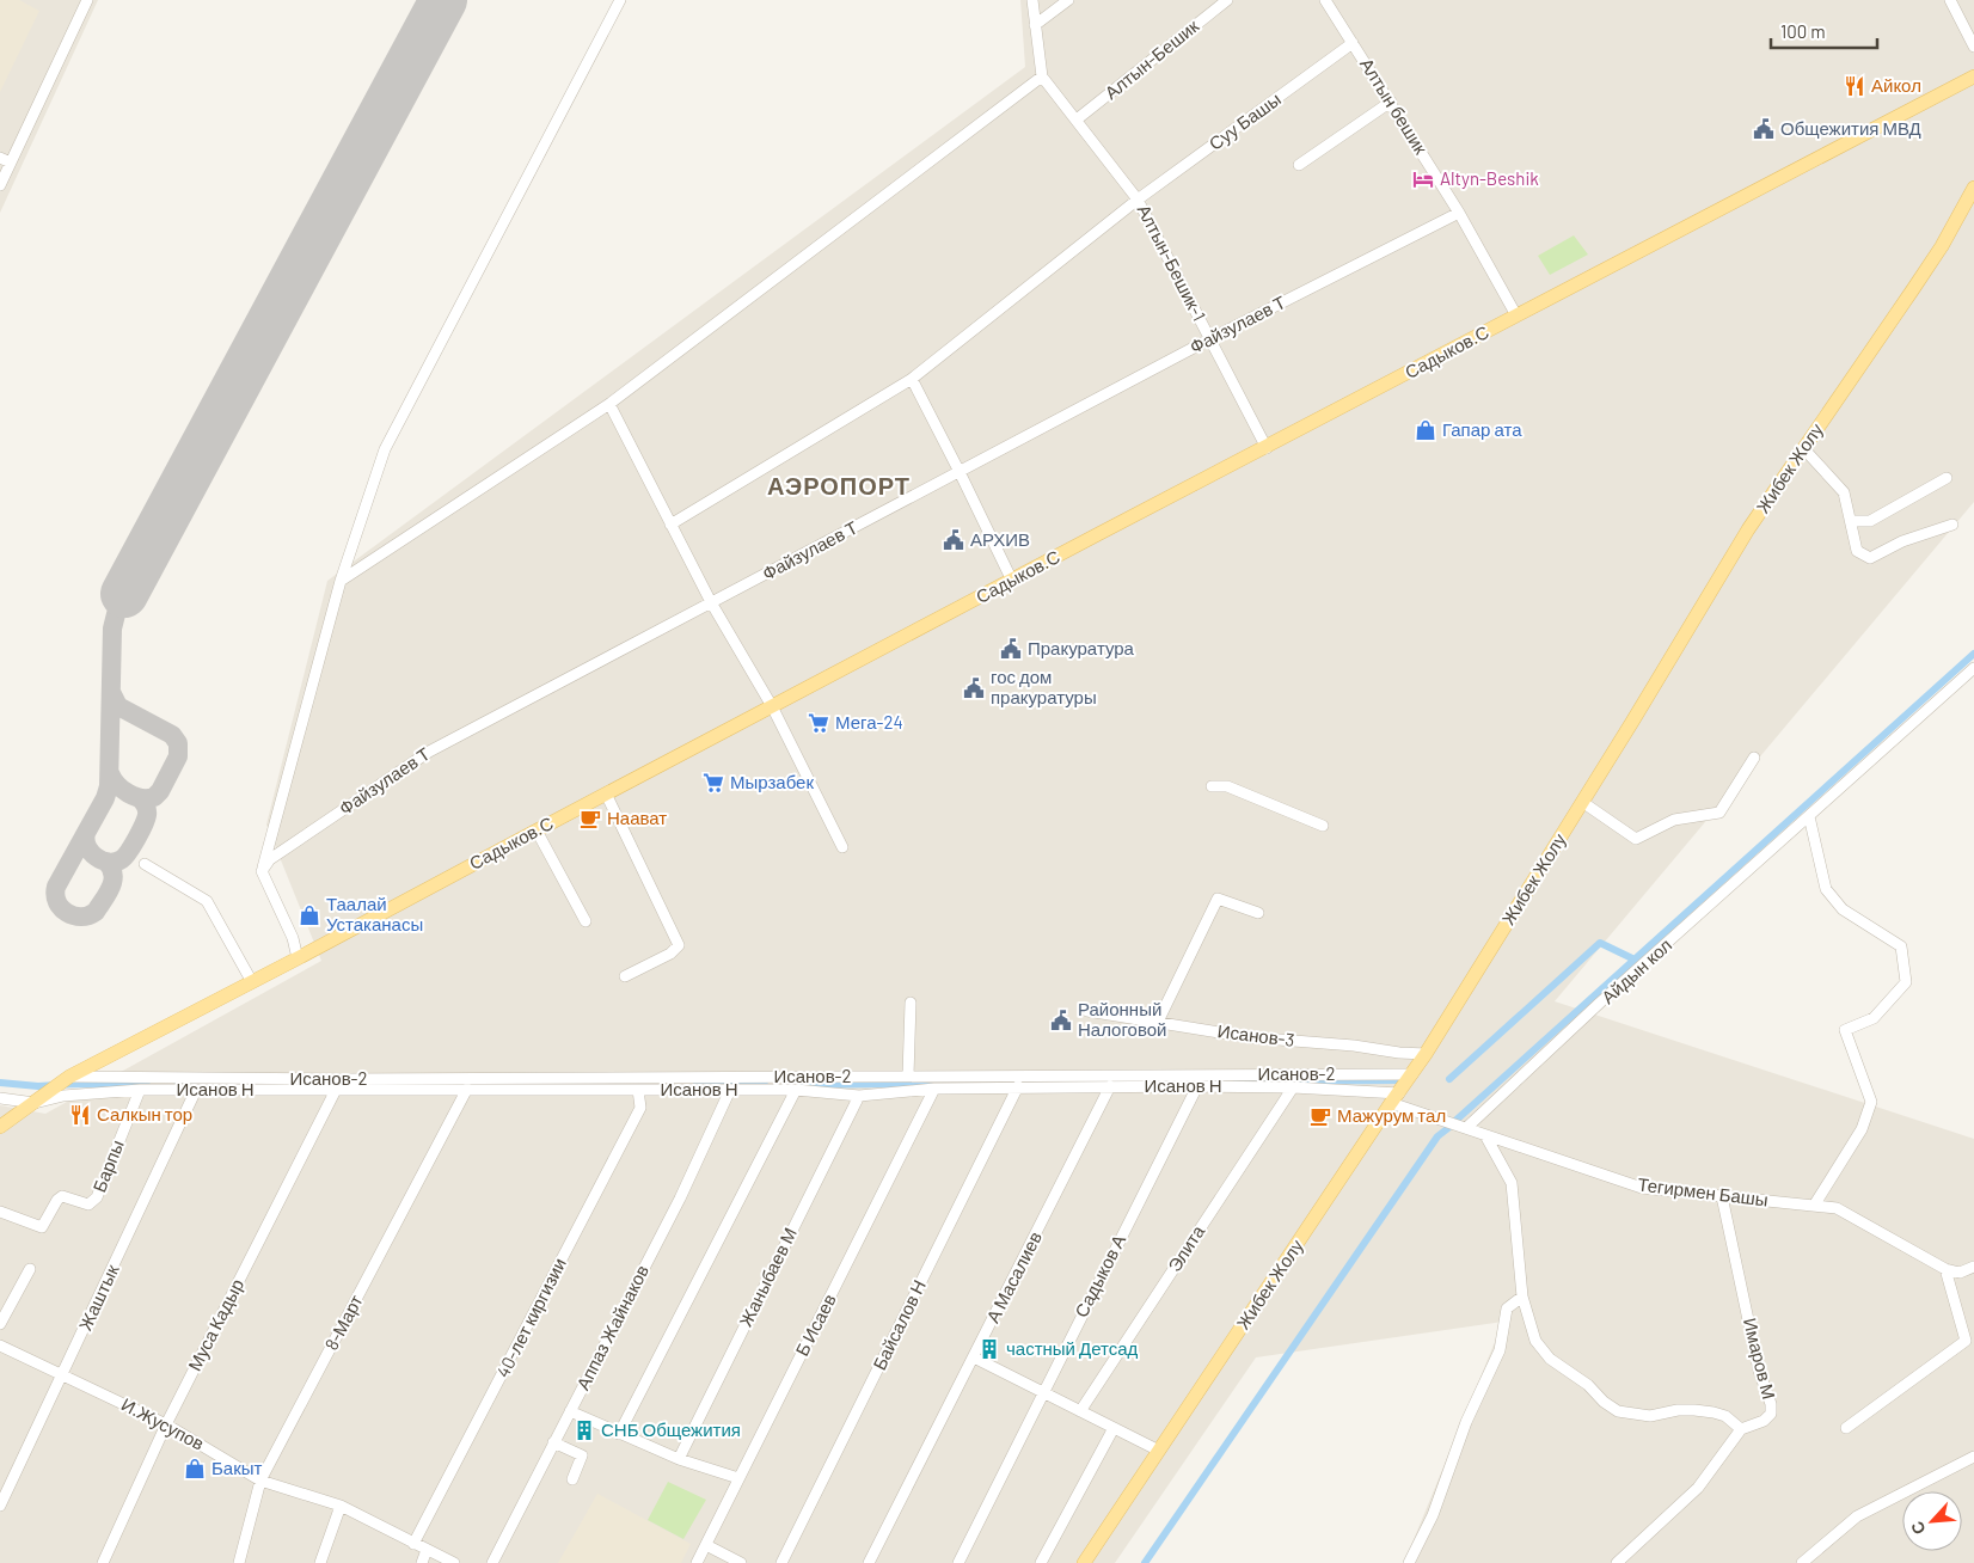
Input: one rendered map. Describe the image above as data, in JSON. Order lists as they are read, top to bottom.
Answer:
{
  "streets": {
    "main road": ["Садыков.С", "Жибек Жолу"],
    "street": [
      "Алтын-Бешик",
      "Алтын бешик",
      "Суу Башы",
      "Алтын-Бешик-1",
      "Файзулаев Т",
      "Айдын кол",
      "Исанов-3",
      "Исанов-2",
      "Исанов Н",
      "Барпы",
      "Тегирмен Башы",
      "Элита",
      "Садыков А",
      "Жаныбаев М",
      "А Масалиев",
      "Жаштык",
      "40-лет киргизии",
      "8-Март",
      "Муса Кадыр",
      "Б Исаев",
      "Байсалов Н",
      "Аппаз Жайнаков",
      "Имаров М",
      "И.Жусупов"
    ]
  },
  "crossings": [
    ["Алтын-Бешик", "Алтын-Бешик-1"],
    ["Алтын бешик", "Суу Башы"],
    ["Алтын бешик", "Файзулаев Т"],
    ["Алтын бешик", "Садыков.С"],
    ["Суу Башы", "Алтын-Бешик-1"],
    ["Алтын-Бешик-1", "Файзулаев Т"],
    ["Алтын-Бешик-1", "Садыков.С"],
    ["Садыков.С", "Исанов-2"],
    ["Садыков.С", "Исанов Н"],
    ["Жибек Жолу", "Исанов-3"],
    ["Жибек Жолу", "Исанов-2"],
    ["Жибек Жолу", "Исанов Н"],
    ["Жибек Жолу", "Тегирмен Башы"],
    ["Айдын кол", "Тегирмен Башы"],
    ["Исанов Н", "Барпы"],
    ["Исанов Н", "Тегирмен Башы"],
    ["Исанов Н", "Элита"],
    ["Исанов Н", "Садыков А"],
    ["Исанов Н", "Жаныбаев М"],
    ["Исанов Н", "А Масалиев"],
    ["Исанов Н", "Жаштык"],
    ["Исанов Н", "40-лет киргизии"],
    ["Исанов Н", "8-Март"],
    ["Исанов Н", "Муса Кадыр"],
    ["Исанов Н", "Б Исаев"],
    ["Исанов Н", "Байсалов Н"],
    ["Исанов Н", "Аппаз Жайнаков"],
    ["Тегирмен Башы", "Имаров М"],
    ["Жаштык", "И.Жусупов"],
    ["40-лет киргизии", "И.Жусупов"],
    ["8-Март", "И.Жусупов"],
    ["Муса Кадыр", "И.Жусупов"]
  ],
  "districts": ["АЭРОПОРТ"],
  "places": {
    "restaurant": ["Айкол", "Салкын тор"],
    "public building": [
      "Общежития МВД",
      "АРХИВ",
      "Пракуратура",
      "гос дом пракуратуры",
      "Районный Налоговой"
    ],
    "hotel": ["Altyn-Beshik"],
    "shop": ["Гапар ата", "Таалай Устаканасы", "Бакыт"],
    "supermarket": ["Мега-24", "Мырзабек"],
    "cafe": ["Наават", "Мажурум тал"],
    "building": ["частный Детсад", "СНБ Общежития"]
  },
  "scale_bar": "100 m",
  "north": "bottom left"
}
